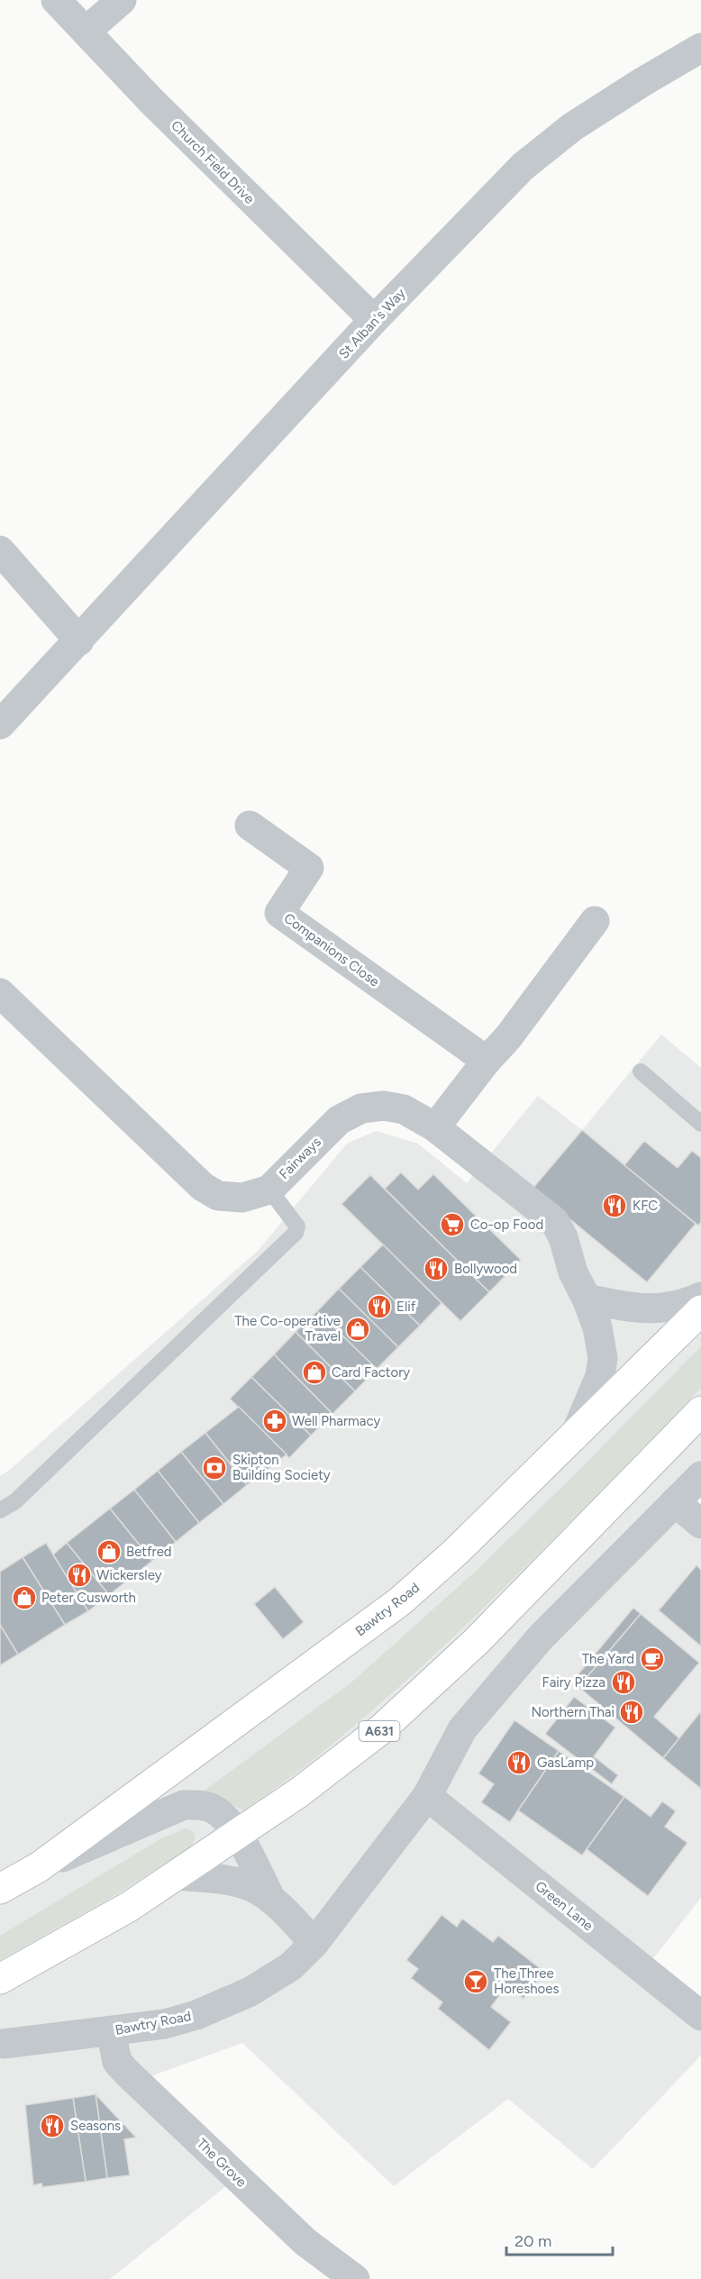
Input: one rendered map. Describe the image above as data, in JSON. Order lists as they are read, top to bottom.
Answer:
{
  "streets": {
    "main road": ["Bawtry Road", "A631"],
    "street": [
      "Church Field Drive",
      "St Alban's Way",
      "Companions Close",
      "Fairways",
      "Green Lane",
      "The Grove"
    ]
  },
  "crossings": [
    ["Church Field Drive", "St Alban's Way"],
    ["Fairways", "Bawtry Road"],
    ["Bawtry Road", "A631"],
    ["Bawtry Road", "Green Lane"],
    ["Bawtry Road", "The Grove"]
  ],
  "places": {
    "restaurant": [
      "KFC",
      "Bollywood",
      "Elif",
      "Wickersley",
      "Fairy Pizza",
      "Northern Thai",
      "GasLamp",
      "Seasons"
    ],
    "supermarket": ["Co-op Food"],
    "shop": [
      "The Co-operative Travel",
      "Card Factory",
      "Betfred",
      "Peter Cusworth"
    ],
    "pharmacy": ["Well Pharmacy"],
    "bank": ["Skipton Building Society"],
    "cafe": ["The Yard"],
    "bar": ["The Three Horeshoes"]
  },
  "scale_bar": "20 m"
}
